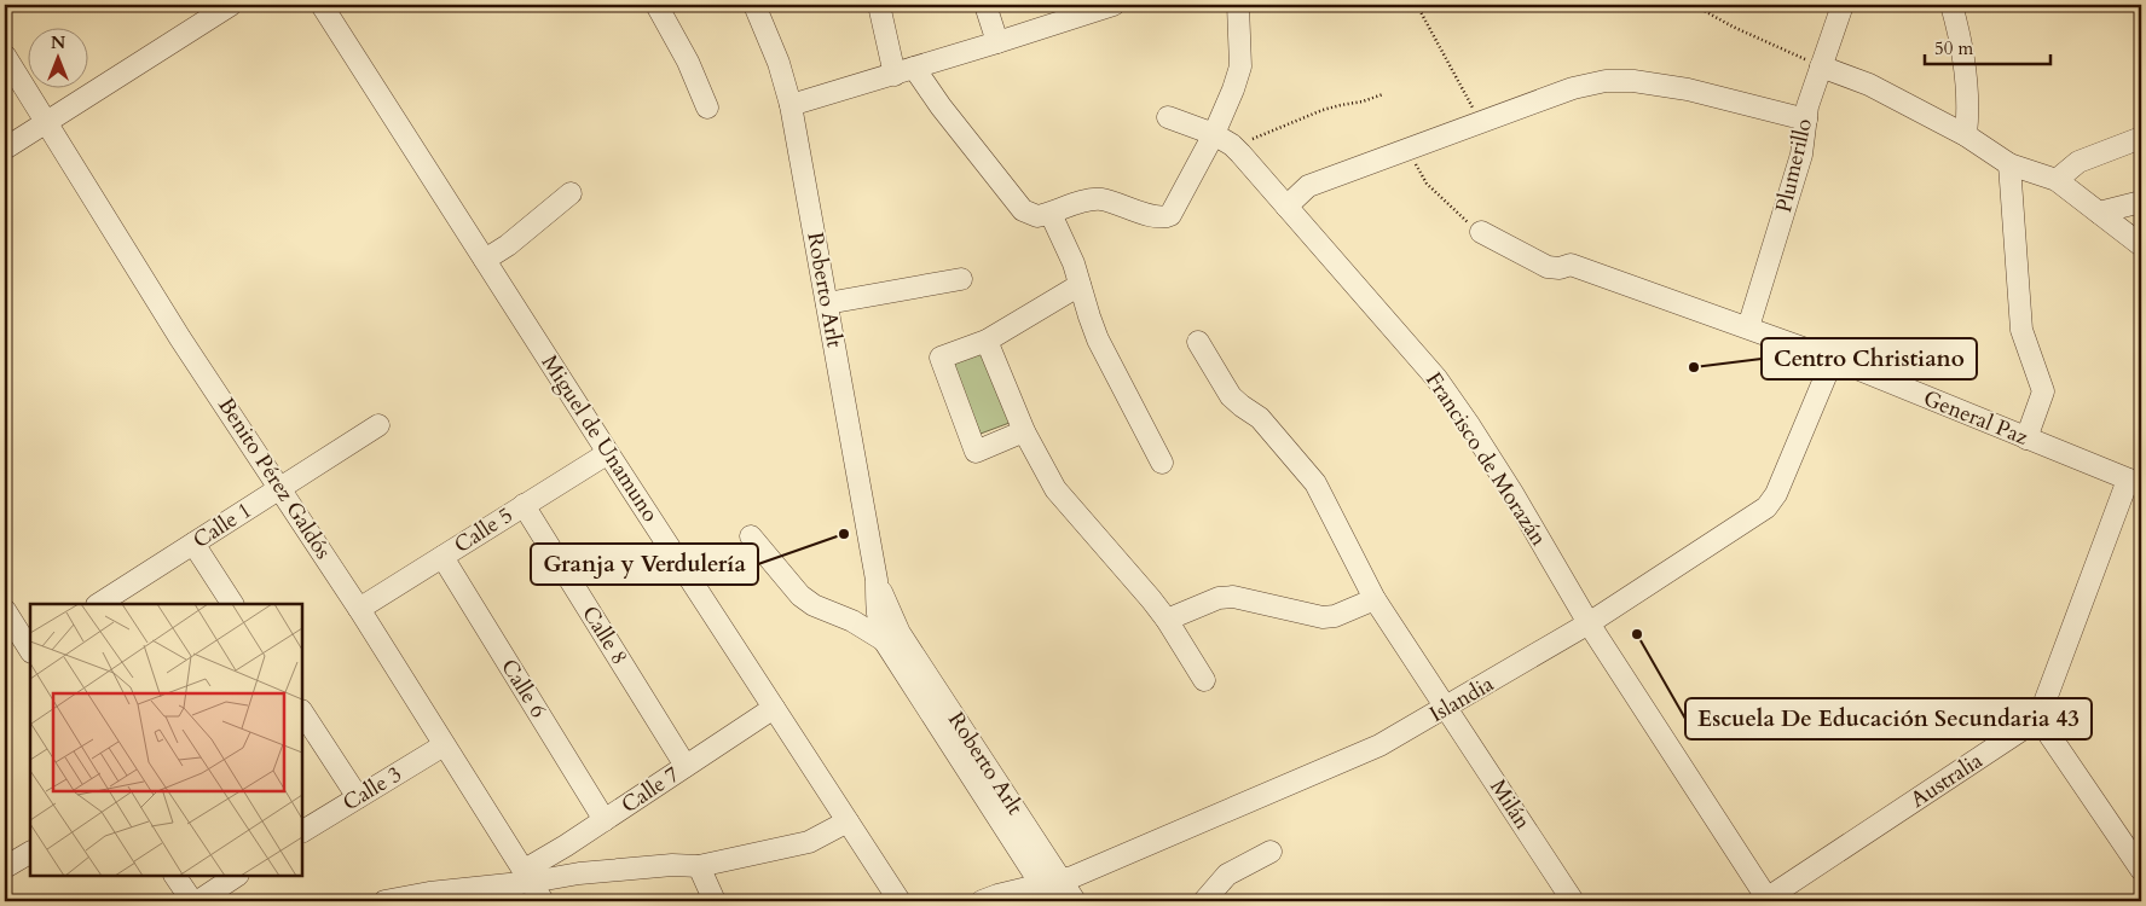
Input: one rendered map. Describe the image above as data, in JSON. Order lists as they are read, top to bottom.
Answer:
{
  "streets": {
    "street": [
      "Plumerillo",
      "Roberto Arlt",
      "General Paz",
      "Miguel de Unamuno",
      "Francisco de Morazán",
      "Benito Pérez Galdós",
      "Calle 1",
      "Calle 5",
      "Calle 8",
      "Calle 6",
      "Islandia",
      "Australia",
      "Calle 3",
      "Calle 7",
      "Milán"
    ]
  },
  "crossings": [
    ["Plumerillo", "General Paz"],
    ["Roberto Arlt", "Islandia"],
    ["General Paz", "Islandia"],
    ["Miguel de Unamuno", "Calle 5"],
    ["Miguel de Unamuno", "Calle 7"],
    ["Francisco de Morazán", "Islandia"],
    ["Francisco de Morazán", "Australia"],
    ["Benito Pérez Galdós", "Calle 1"],
    ["Benito Pérez Galdós", "Calle 5"],
    ["Benito Pérez Galdós", "Calle 3"],
    ["Benito Pérez Galdós", "Calle 7"],
    ["Calle 5", "Calle 8"],
    ["Calle 5", "Calle 6"],
    ["Calle 8", "Calle 7"],
    ["Calle 6", "Calle 7"],
    ["Islandia", "Milán"]
  ],
  "places": ["Centro Christiano", "Granja y Verdulería", "Escuela De Educación Secundaria 43"],
  "scale_bar": "50 m",
  "north": "top"
}
